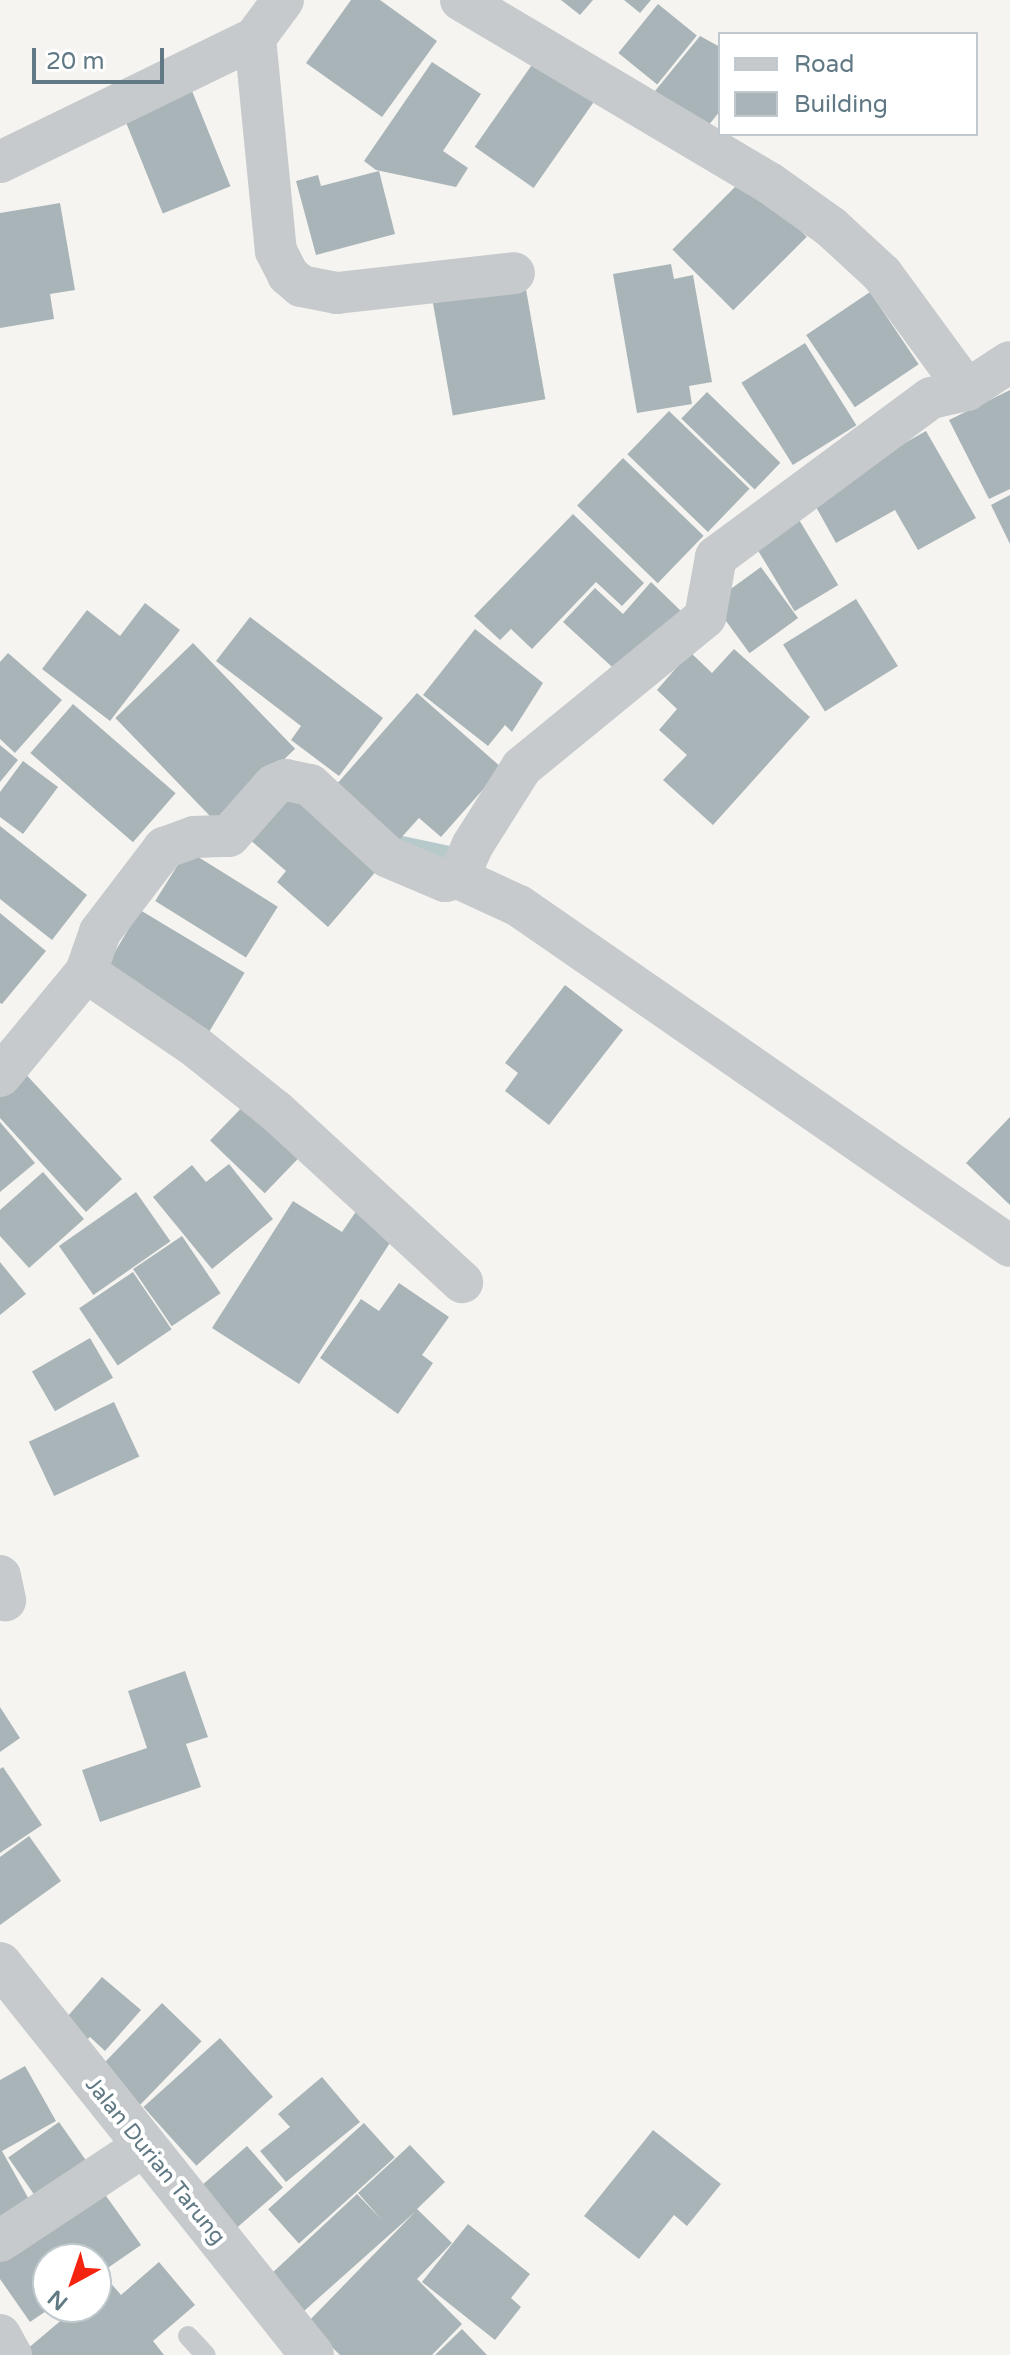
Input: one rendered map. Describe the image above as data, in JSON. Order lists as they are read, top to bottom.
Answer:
{
  "streets": {
    "street": ["Jalan Durian Tarung"]
  },
  "legend": ["Road", "Building"],
  "scale_bar": "20 m",
  "north": "bottom left"
}
